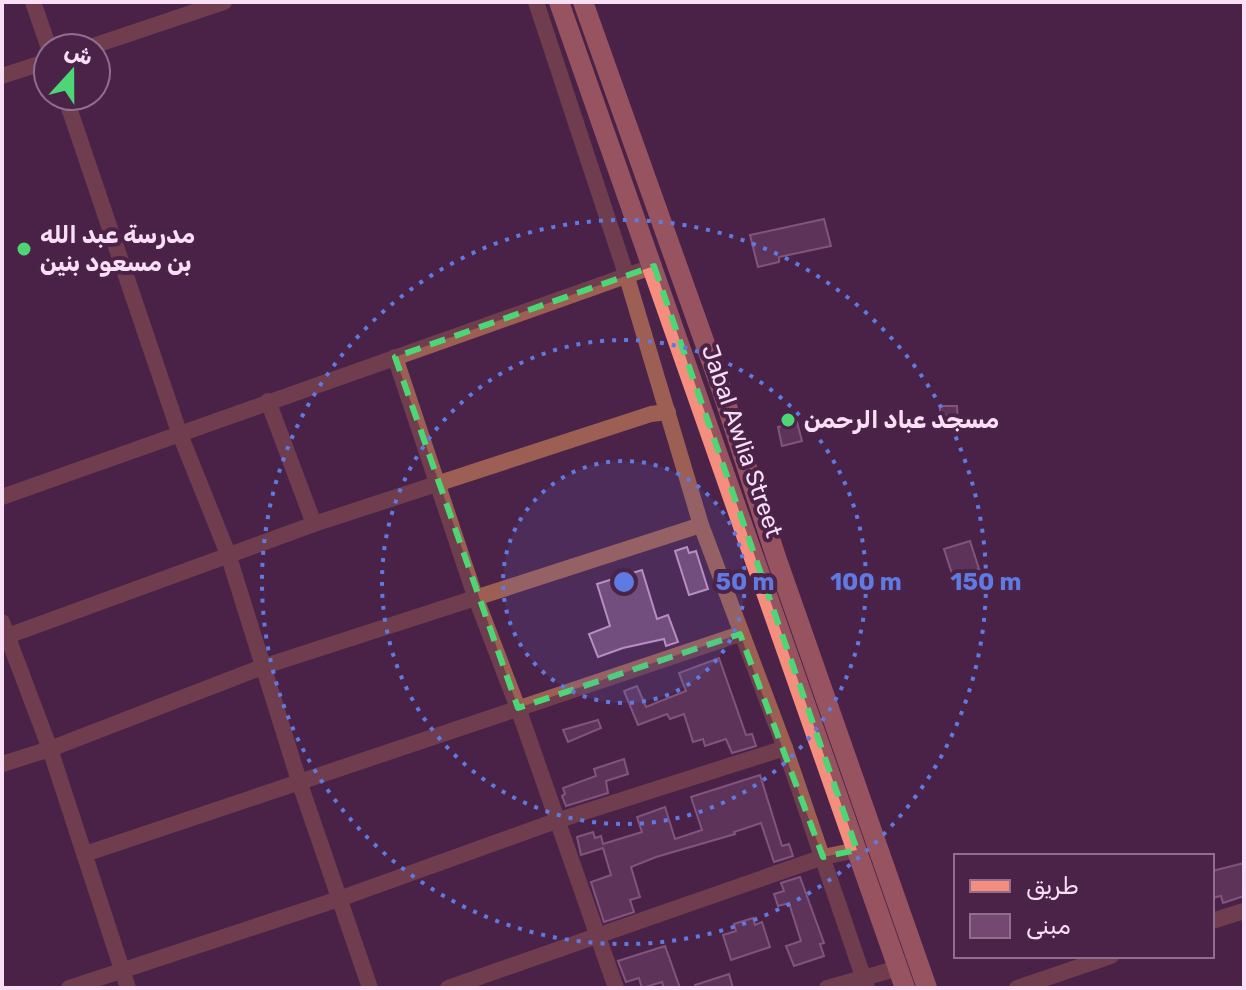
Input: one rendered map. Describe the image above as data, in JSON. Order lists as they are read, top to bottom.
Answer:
{
  "streets": {
    "main road": ["Jabal Awlia Street"]
  },
  "places": ["مدرسة عبد الله بن مسعود بنين", "مسجد عباد الرحمن"],
  "legend": ["طريق", "مبنى"],
  "north": "top",
  "rings": ["50 m", "100 m", "150 m"]
}
